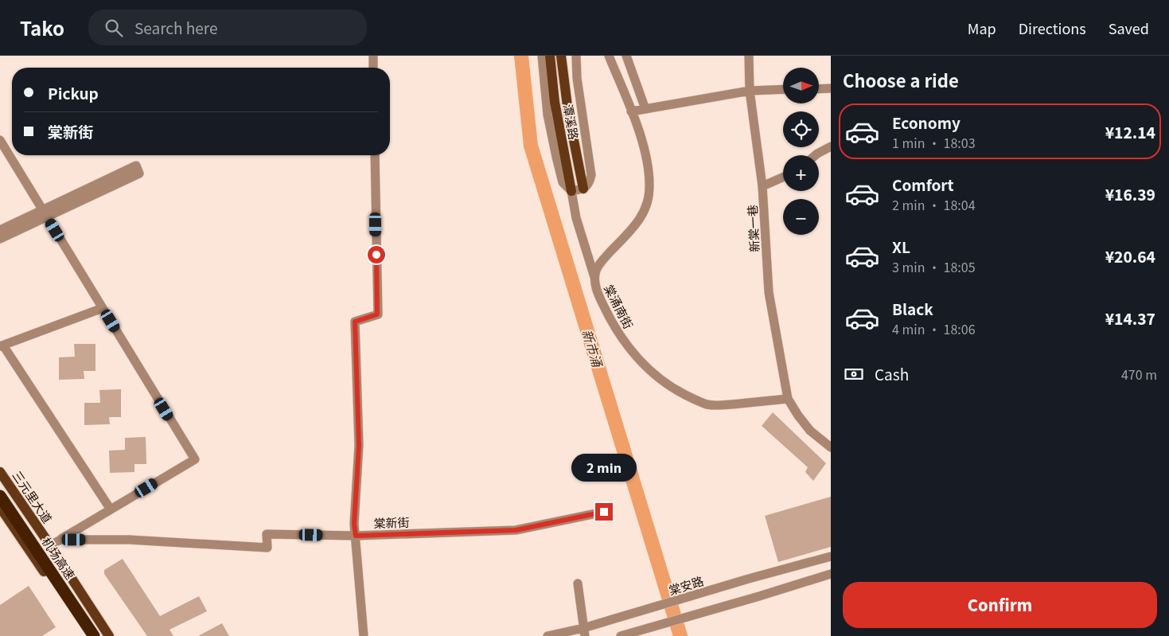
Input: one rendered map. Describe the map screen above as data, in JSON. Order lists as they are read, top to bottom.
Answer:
{
  "streets": {
    "highway": ["机场高速"],
    "main road": ["潭溪路", "三元里大道"],
    "street": [
      "新棠一巷",
      "棠涌南街",
      "棠新街",
      "棠安路"
    ]
  },
  "crossings": [
    ["新棠一巷", "棠涌南街"],
    ["三元里大道", "棠新街"]
  ],
  "water": ["新市涌"],
  "north": "right",
  "page": {
    "header": "Tako",
    "search": "Search here",
    "nav": ["Map", "Directions", "Saved"],
    "heading": "Choose a ride",
    "map_buttons": ["+", "−"],
    "banner": ["Pickup", "棠新街"],
    "list": [
      {
        "name": "Economy",
        "note": "1 min · 18:03",
        "value": "¥12.14"
      },
      {
        "name": "Comfort",
        "note": "2 min · 18:04",
        "value": "¥16.39"
      },
      {
        "name": "XL",
        "note": "3 min · 18:05",
        "value": "¥20.64"
      },
      {
        "name": "Black",
        "note": "4 min · 18:06",
        "value": "¥14.37"
      }
    ],
    "pay": ["Cash", "470 m"],
    "bubble": "2 min",
    "buttons": "Confirm"
  }
}
